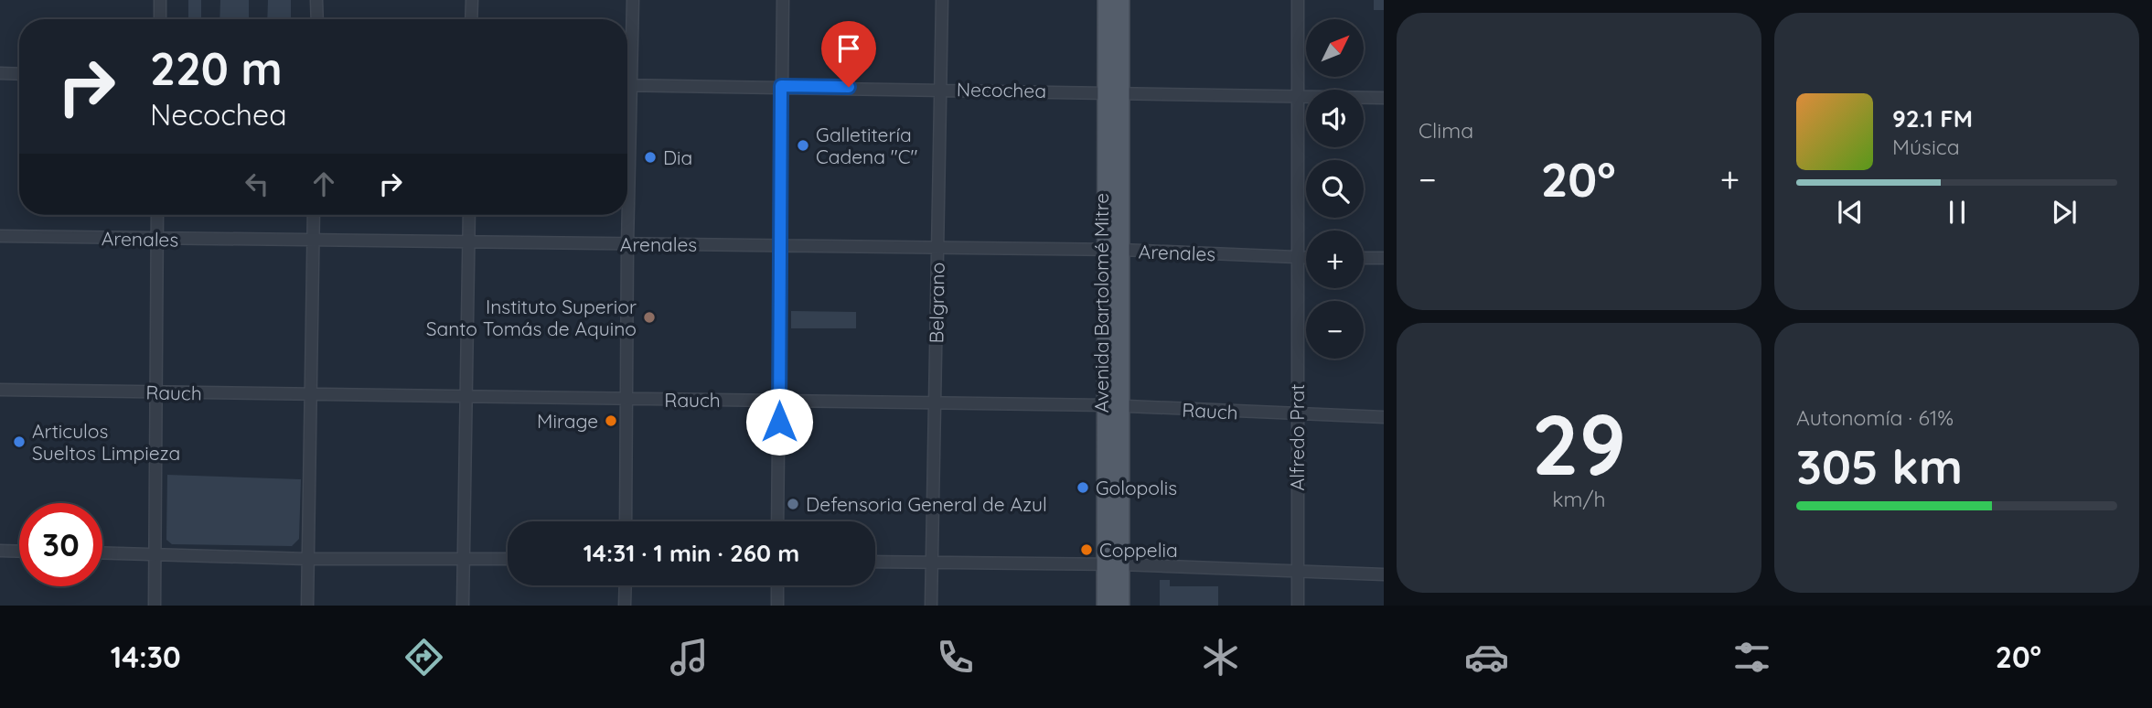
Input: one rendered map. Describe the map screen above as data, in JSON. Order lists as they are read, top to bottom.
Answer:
{
  "streets": {
    "main road": ["Avenida Bartolomé Mitre"],
    "street": [
      "Necochea",
      "Arenales",
      "Belgrano",
      "Rauch",
      "Alfredo Prat"
    ]
  },
  "crossings": [
    ["Necochea", "Belgrano"],
    ["Necochea", "Avenida Bartolomé Mitre"],
    ["Necochea", "Alfredo Prat"],
    ["Arenales", "Belgrano"],
    ["Arenales", "Avenida Bartolomé Mitre"],
    ["Arenales", "Alfredo Prat"],
    ["Belgrano", "Rauch"],
    ["Avenida Bartolomé Mitre", "Rauch"],
    ["Rauch", "Alfredo Prat"]
  ],
  "places": [
    "Galletitería Cadena \"C\"",
    "Dia",
    "Instituto Superior Santo Tomás de Aquino",
    "Mirage",
    "Articulos Sueltos Limpieza",
    "Golopolis",
    "Defensoria General de Azul",
    "Coppelia"
  ],
  "north": "top right",
  "page": {
    "tile": [
      "Clima",
      ["29", "km/h"],
      ["Autonomía · 61%", "305 km"]
    ],
    "map_buttons": ["+", "−"],
    "turn": ["220 m", "Necochea"],
    "song": ["92.1 FM", "Música"],
    "heat": ["−", "20°", "+"],
    "limit": "30",
    "trip": "14:31 · 1 min · 260 m",
    "tabs": ["14:30", "20°"]
  }
}
